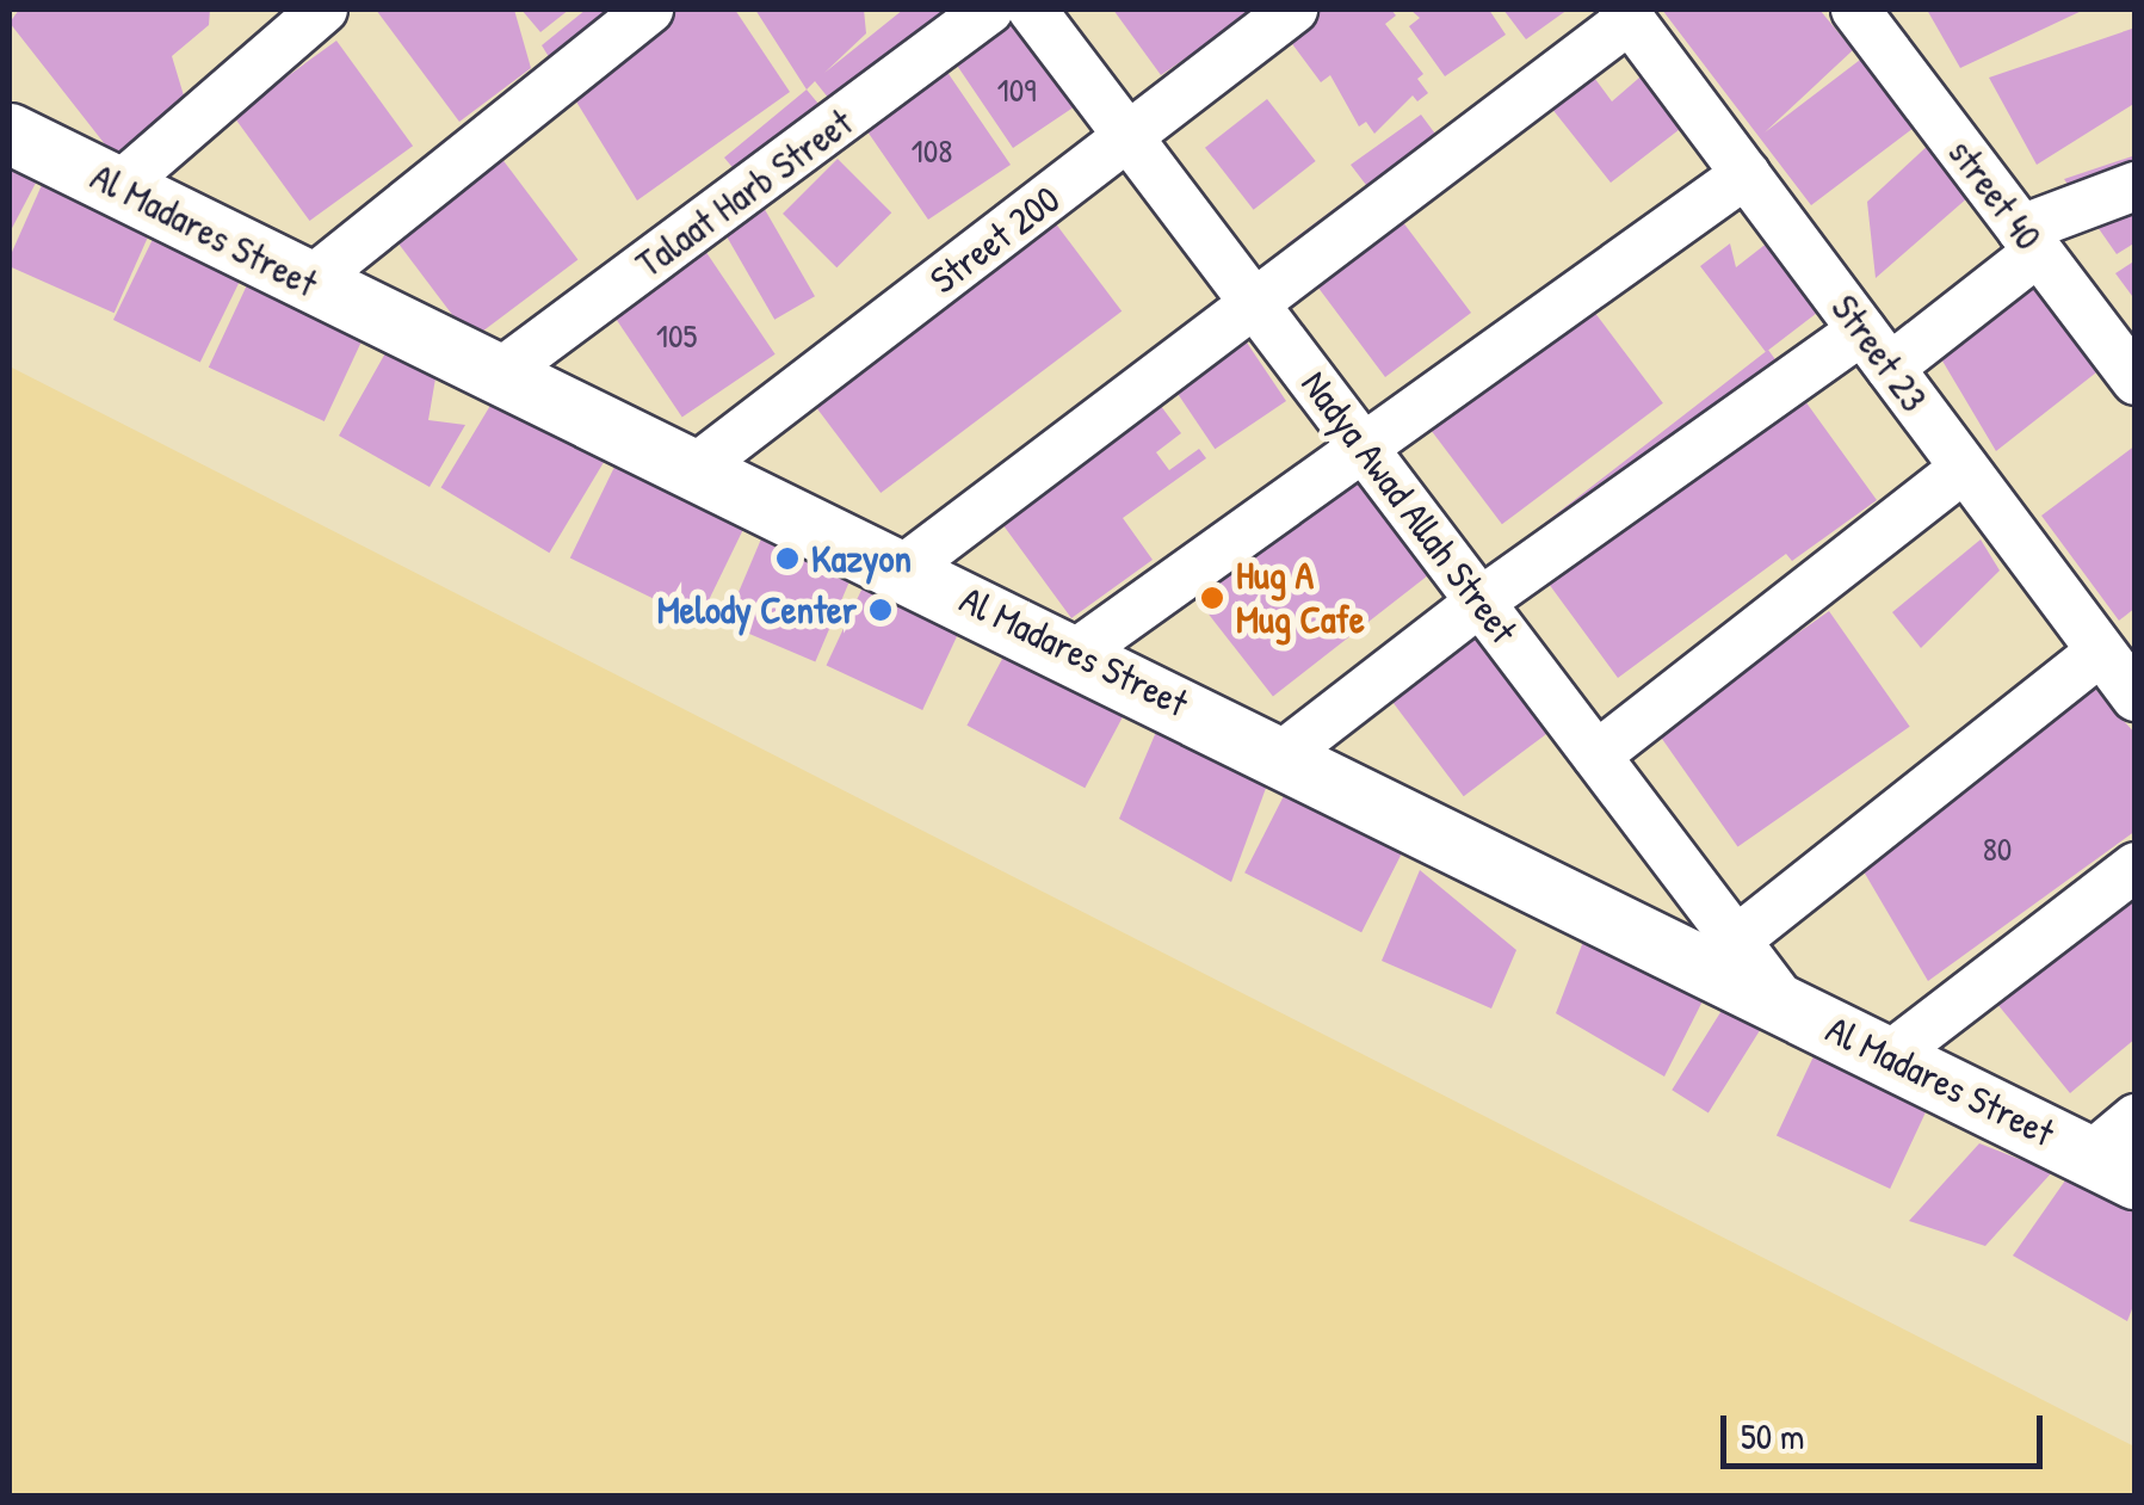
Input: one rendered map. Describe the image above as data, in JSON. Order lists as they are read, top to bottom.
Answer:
{
  "streets": {
    "street": [
      "Talaat Harb Street",
      "street 40",
      "Al Madares Street",
      "Street 200",
      "Street 23",
      "Nadya Awad Allah Street"
    ]
  },
  "crossings": [
    ["Talaat Harb Street", "Al Madares Street"],
    ["Al Madares Street", "Street 200"],
    ["Al Madares Street", "Nadya Awad Allah Street"],
    ["Street 200", "Nadya Awad Allah Street"]
  ],
  "places": ["Kazyon", "Hug A Mug Cafe", "Melody Center"],
  "house_numbers": [
    "109",
    "108",
    "105",
    "80"
  ],
  "scale_bar": "50 m"
}
